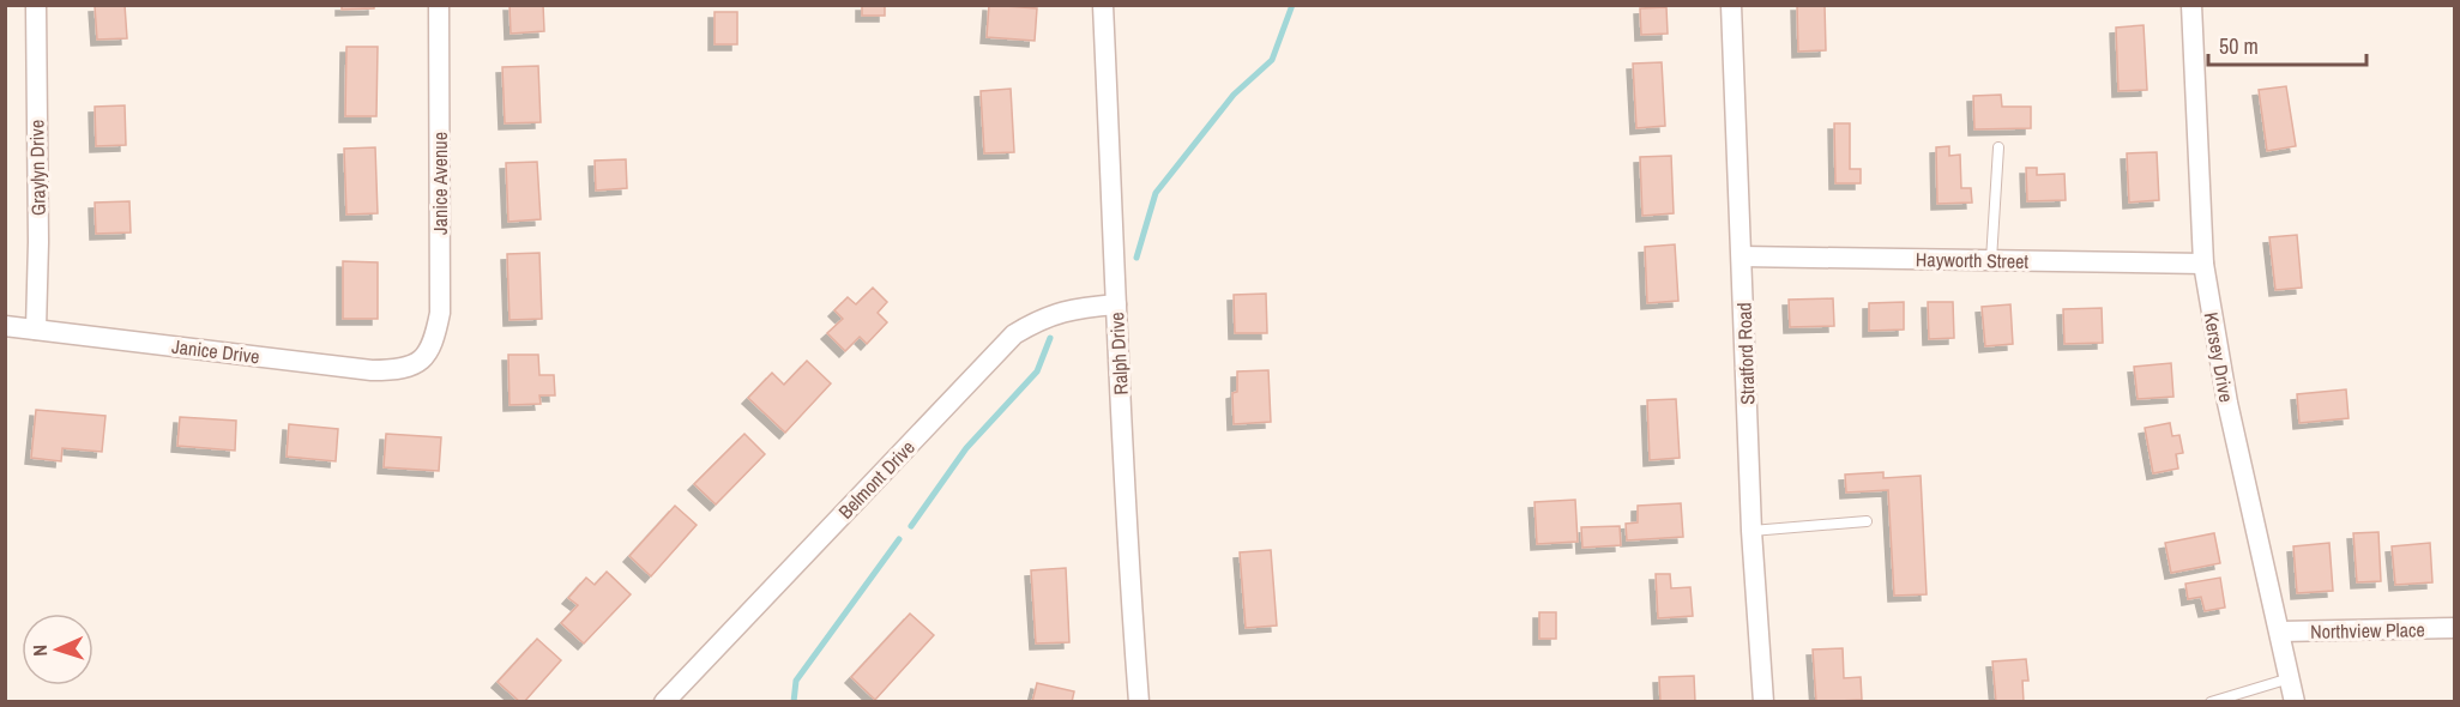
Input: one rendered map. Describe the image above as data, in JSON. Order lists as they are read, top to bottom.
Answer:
{
  "streets": {
    "street": [
      "Graylyn Drive",
      "Janice Avenue",
      "Hayworth Street",
      "Janice Drive",
      "Ralph Drive",
      "Stratford Road",
      "Kersey Drive",
      "Belmont Drive",
      "Northview Place"
    ]
  },
  "crossings": [
    ["Graylyn Drive", "Janice Drive"],
    ["Janice Avenue", "Janice Drive"],
    ["Hayworth Street", "Stratford Road"],
    ["Hayworth Street", "Kersey Drive"],
    ["Ralph Drive", "Belmont Drive"],
    ["Kersey Drive", "Northview Place"]
  ],
  "scale_bar": "50 m",
  "north": "left"
}
